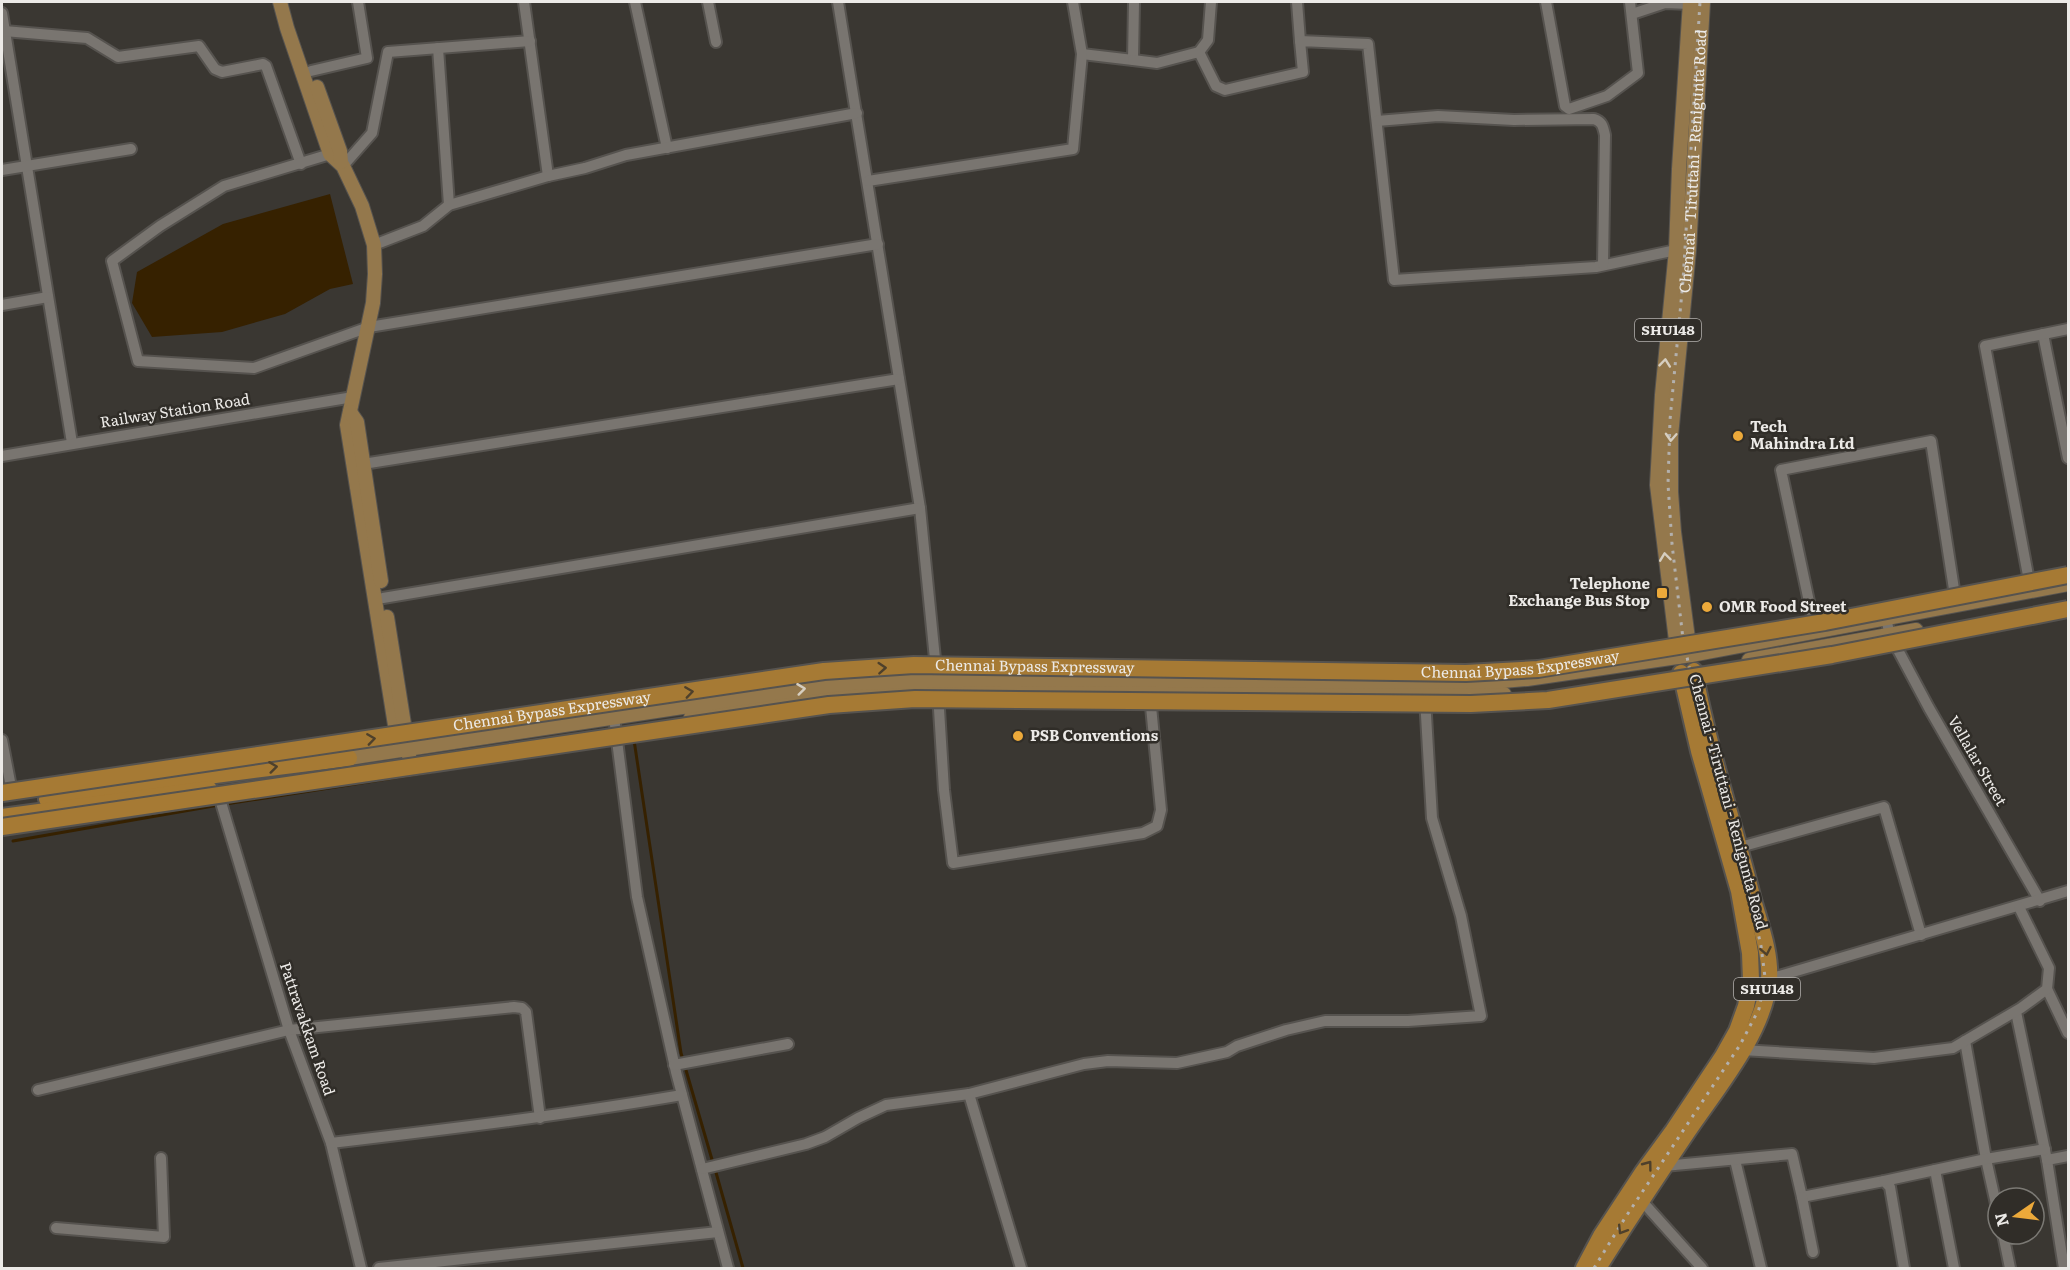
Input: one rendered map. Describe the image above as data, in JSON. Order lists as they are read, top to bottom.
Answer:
{
  "streets": {
    "highway": ["Chennai - Tiruttani - Renigunta Road", "SHU148", "Chennai Bypass Expressway"],
    "street": ["Railway Station Road", "Vellalar Street", "Pattravakkam Road"]
  },
  "places": {
    "other": ["Tech Mahindra Ltd", "OMR Food Street", "PSB Conventions"],
    "transit": ["Telephone Exchange Bus Stop"]
  },
  "north": "left"
}
